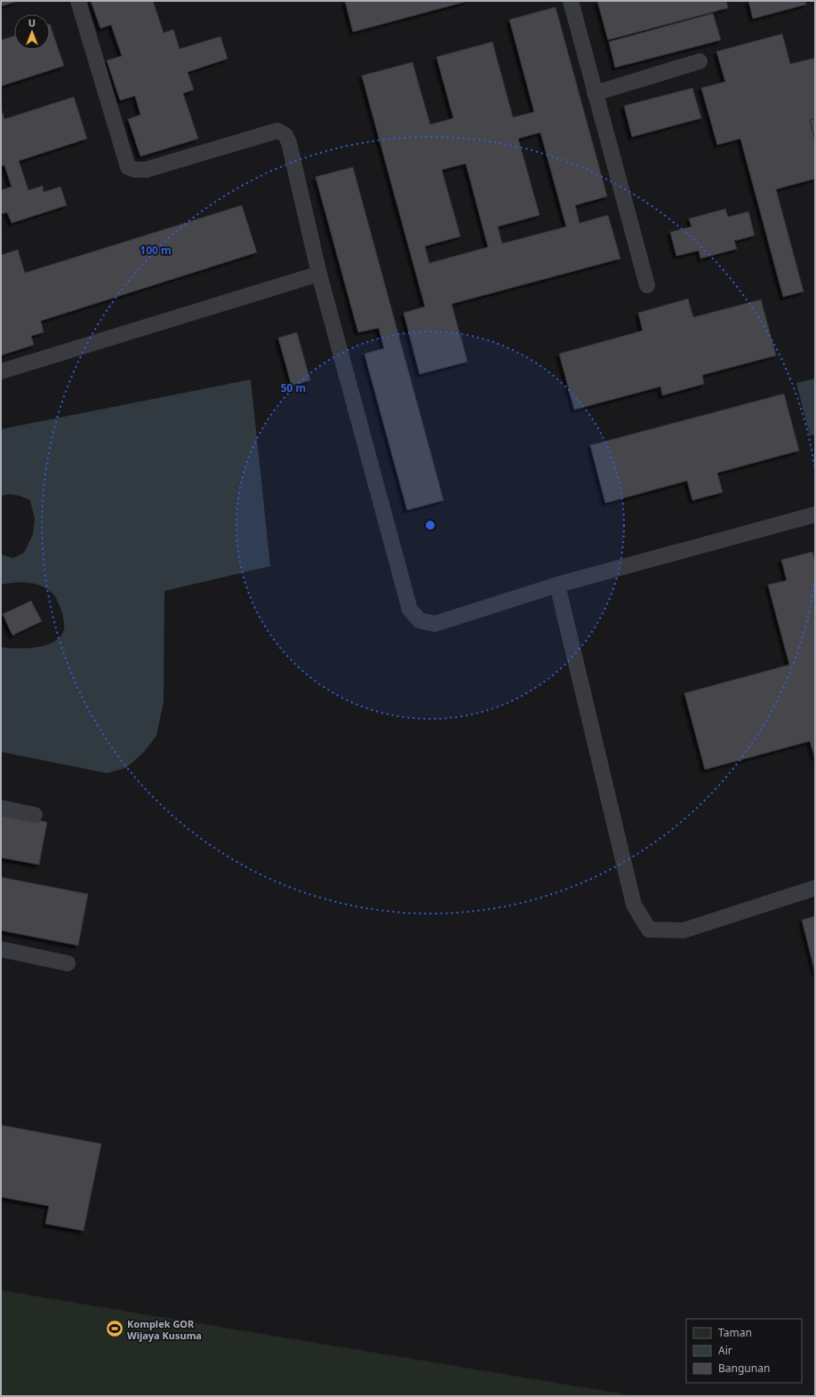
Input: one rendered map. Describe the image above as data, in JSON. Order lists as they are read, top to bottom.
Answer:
{
  "places": {
    "sports": ["Komplek GOR Wijaya Kusuma"]
  },
  "legend": ["Taman", "Air", "Bangunan"],
  "north": "top",
  "rings": ["100 m", "50 m"]
}
